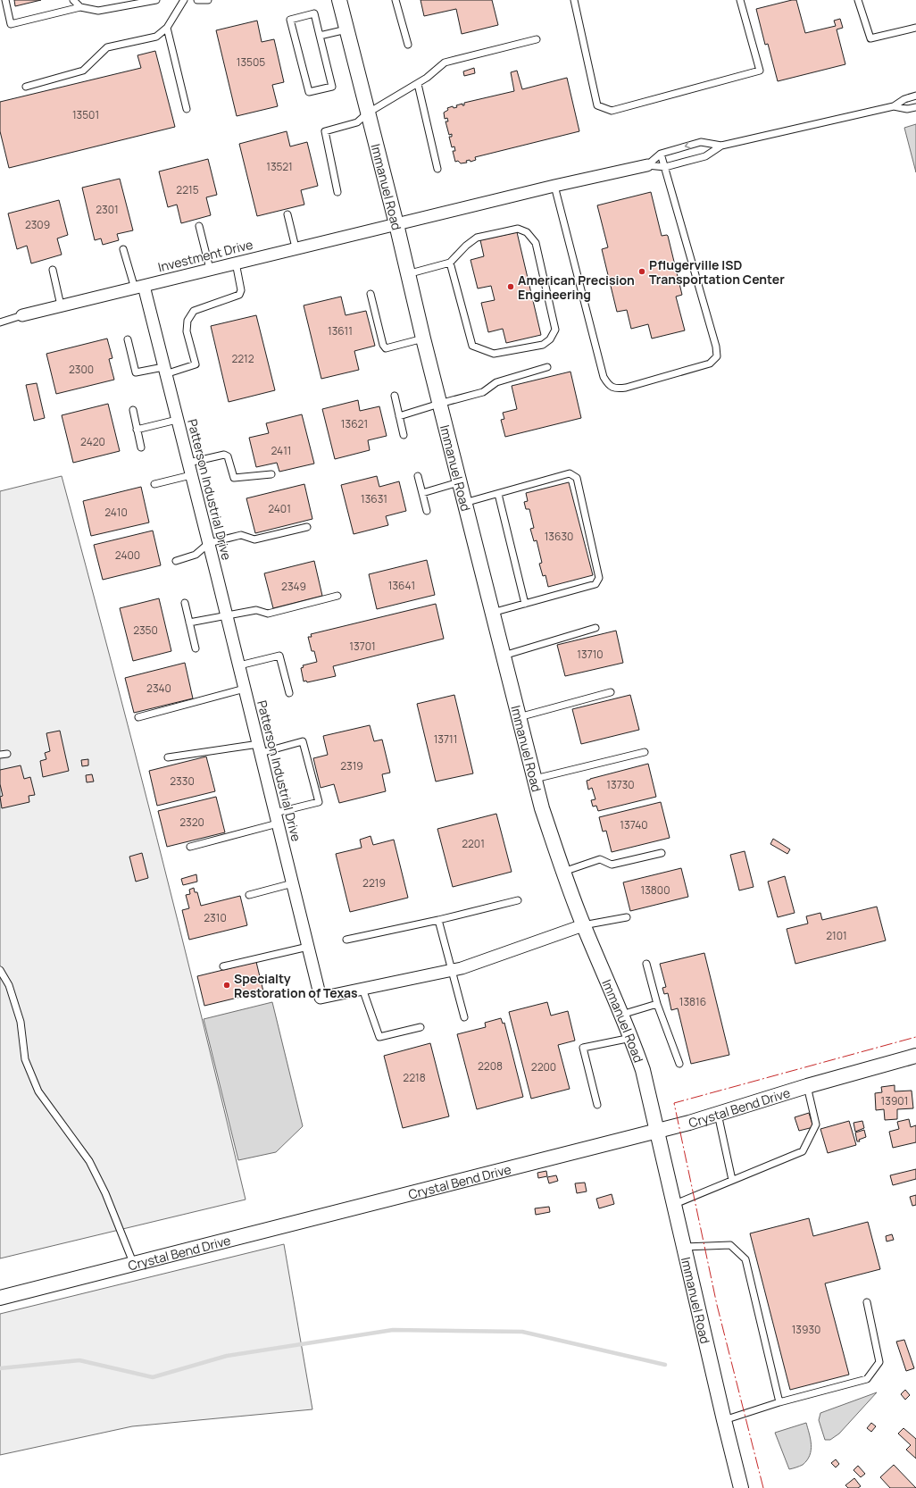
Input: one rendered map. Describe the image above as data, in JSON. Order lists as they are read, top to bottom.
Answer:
{
  "streets": {
    "street": [
      "Immanuel Road",
      "Investment Drive",
      "Patterson Industrial Drive",
      "Crystal Bend Drive"
    ]
  },
  "crossings": [
    ["Immanuel Road", "Investment Drive"],
    ["Immanuel Road", "Patterson Industrial Drive"],
    ["Immanuel Road", "Crystal Bend Drive"],
    ["Investment Drive", "Patterson Industrial Drive"]
  ],
  "places": ["Pflugerville ISD Transportation Center", "American Precision Engineering", "Specialty Restoration of Texas"],
  "house_numbers": [
    "13505",
    "13501",
    "13521",
    "2215",
    "2301",
    "2309",
    "13611",
    "2212",
    "2300",
    "13621",
    "2420",
    "2411",
    "13631",
    "2401",
    "2410",
    "13630",
    "2400",
    "13641",
    "2349",
    "2350",
    "13701",
    "13710",
    "2340",
    "13711",
    "2319",
    "2330",
    "13730",
    "2320",
    "13740",
    "2201",
    "2219",
    "13800",
    "2310",
    "2101",
    "13816",
    "2208",
    "2200",
    "2218",
    "13901",
    "13930"
  ]
}
